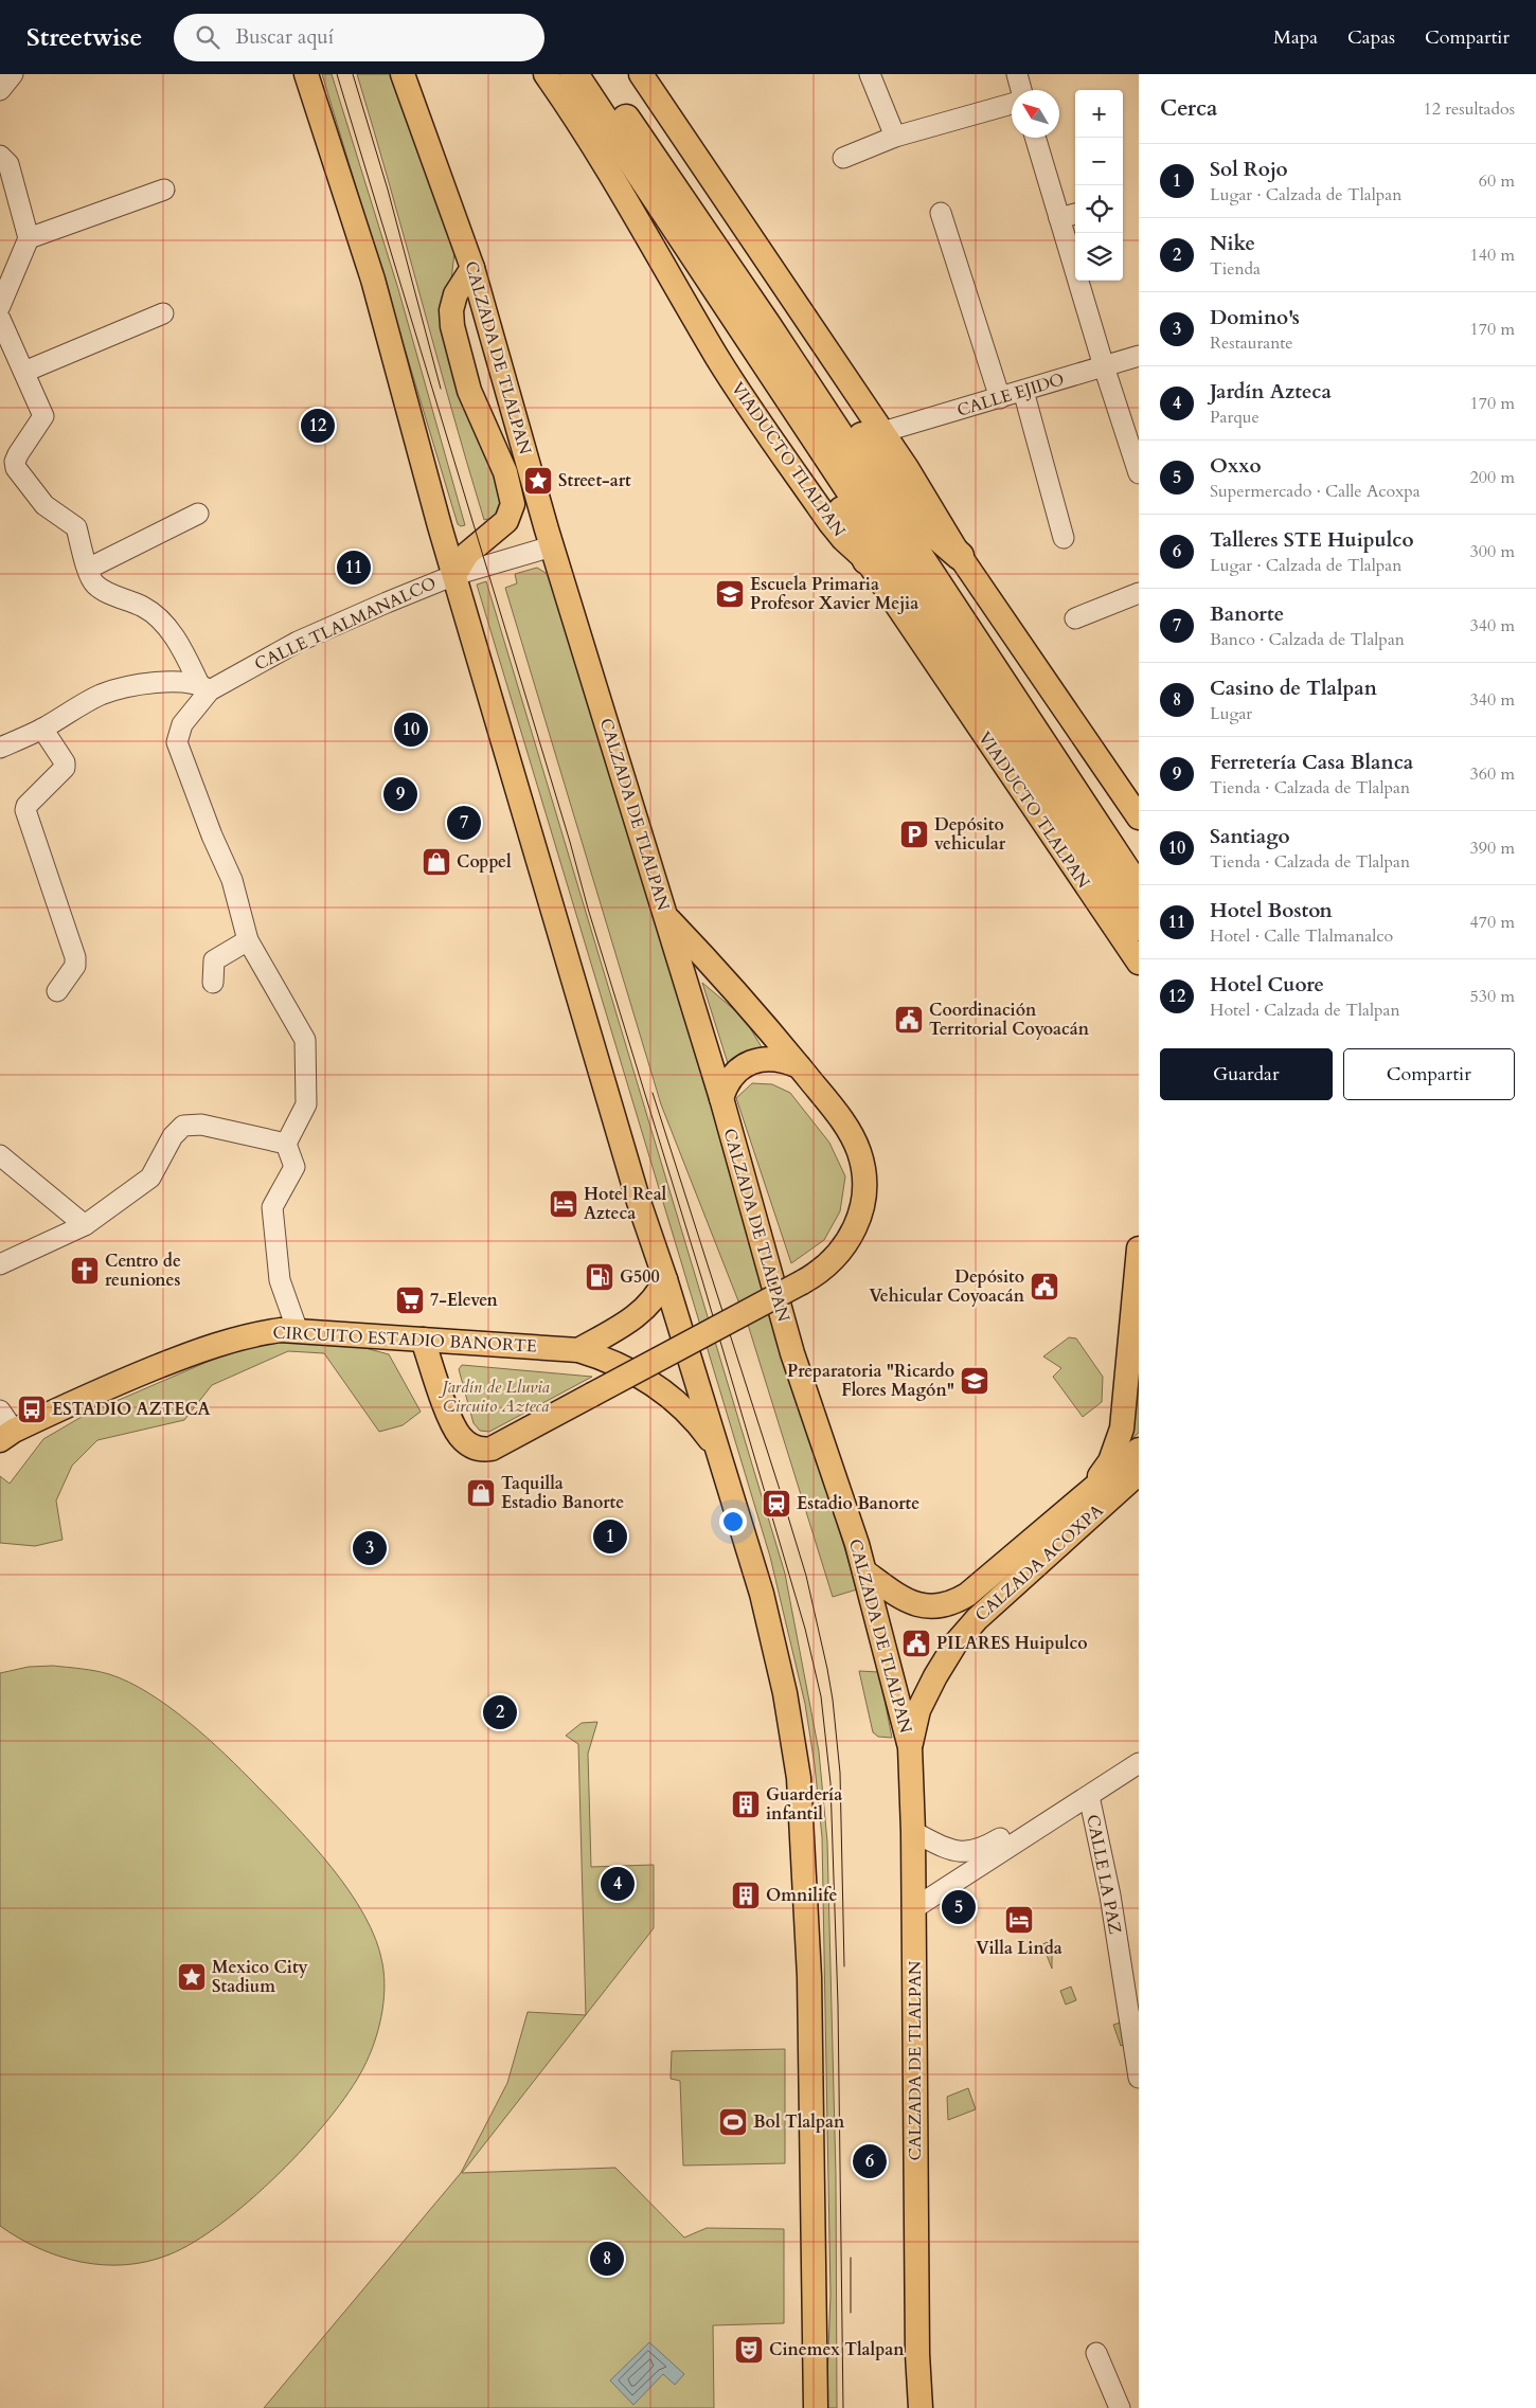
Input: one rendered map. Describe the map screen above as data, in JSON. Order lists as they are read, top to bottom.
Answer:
{
  "streets": {
    "highway": ["VIADUCTO TLALPAN"],
    "main road": ["CALZADA DE TLALPAN", "CIRCUITO ESTADIO BANORTE", "CALZADA ACOXPA"],
    "street": ["CALLE EJIDO", "CALLE TLALMANALCO", "CALLE LA PAZ"]
  },
  "crossings": [
    ["CALZADA DE TLALPAN", "CALLE TLALMANALCO"],
    ["CALZADA DE TLALPAN", "CALZADA ACOXPA"]
  ],
  "parks": ["Jardín de Lluvia Circuito Azteca"],
  "places": {
    "place": ["Street-art", "Mexico City Stadium"],
    "school or university": ["Escuela Primaria Profesor Xavier Mejia", "Preparatoria \"Ricardo Flores Magón\""],
    "parking": ["Depósito vehicular"],
    "shop": ["Coppel", "Taquilla Estadio Banorte"],
    "public building": ["Coordinación Territorial Coyoacán", "Depósito Vehicular Coyoacán", "PILARES Huipulco"],
    "hotel": ["Hotel Real Azteca", "Villa Linda"],
    "church": ["Centro de reuniones"],
    "fuel station": ["G500"],
    "supermarket": ["7-Eleven"],
    "bus stop": ["ESTADIO AZTECA"],
    "station": ["Estadio Banorte"],
    "building": ["Guardería infantil", "Omnilife"],
    "sports": ["Bol Tlalpan"],
    "theatre": ["Cinemex Tlalpan"]
  },
  "north": "top left",
  "page": {
    "header": "Streetwise",
    "search": "Buscar aquí",
    "nav": ["Mapa", "Capas", "Compartir"],
    "heading": ["Cerca", "12 resultados"],
    "map_buttons": ["+", "−"],
    "list": [
      {
        "mark": "1",
        "name": "Sol Rojo",
        "note": "Lugar · Calzada de Tlalpan",
        "value": "60 m"
      },
      {
        "mark": "2",
        "name": "Nike",
        "note": "Tienda",
        "value": "140 m"
      },
      {
        "mark": "3",
        "name": "Domino's",
        "note": "Restaurante",
        "value": "170 m"
      },
      {
        "mark": "4",
        "name": "Jardín Azteca",
        "note": "Parque",
        "value": "170 m"
      },
      {
        "mark": "5",
        "name": "Oxxo",
        "note": "Supermercado · Calle Acoxpa",
        "value": "200 m"
      },
      {
        "mark": "6",
        "name": "Talleres STE Huipulco",
        "note": "Lugar · Calzada de Tlalpan",
        "value": "300 m"
      },
      {
        "mark": "7",
        "name": "Banorte",
        "note": "Banco · Calzada de Tlalpan",
        "value": "340 m"
      },
      {
        "mark": "8",
        "name": "Casino de Tlalpan",
        "note": "Lugar",
        "value": "340 m"
      },
      {
        "mark": "9",
        "name": "Ferretería Casa Blanca",
        "note": "Tienda · Calzada de Tlalpan",
        "value": "360 m"
      },
      {
        "mark": "10",
        "name": "Santiago",
        "note": "Tienda · Calzada de Tlalpan",
        "value": "390 m"
      },
      {
        "mark": "11",
        "name": "Hotel Boston",
        "note": "Hotel · Calle Tlalmanalco",
        "value": "470 m"
      },
      {
        "mark": "12",
        "name": "Hotel Cuore",
        "note": "Hotel · Calzada de Tlalpan",
        "value": "530 m"
      }
    ],
    "pins": [
      "12",
      "11",
      "10",
      "9",
      "7",
      "1",
      "3",
      "2",
      "4",
      "5",
      "6",
      "8"
    ],
    "buttons": ["Guardar", "Compartir"]
  }
}
